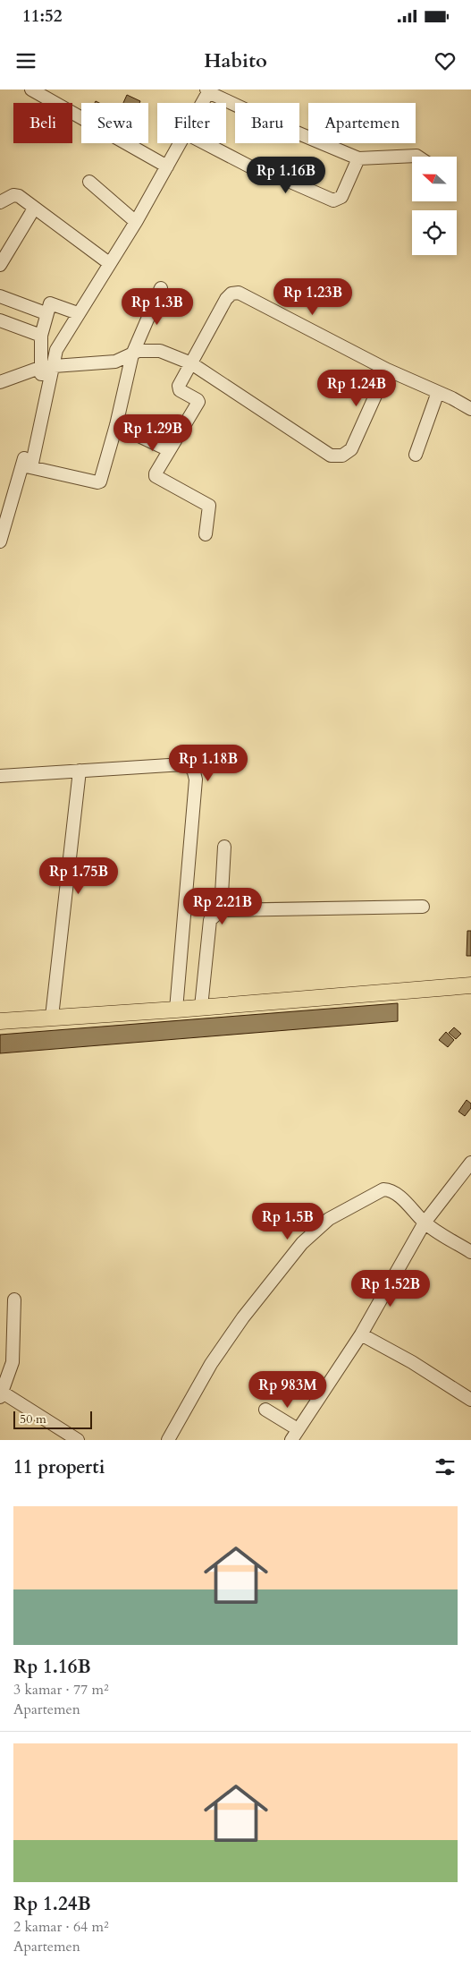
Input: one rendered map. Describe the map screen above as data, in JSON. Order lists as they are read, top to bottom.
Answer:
{
  "scale_bar": "50 m",
  "north": "left",
  "page": {
    "status": "11:52",
    "header": "Habito",
    "chip": [
      "Beli",
      "Sewa",
      "Filter",
      "Baru",
      "Apartemen"
    ],
    "price": [
      "Rp 1.16B",
      "Rp 1.23B",
      "Rp 1.3B",
      "Rp 1.24B",
      "Rp 1.29B",
      "Rp 1.18B",
      "Rp 1.75B",
      "Rp 2.21B",
      "Rp 1.5B",
      "Rp 1.52B",
      "Rp 983M"
    ],
    "scale": "50 m",
    "heading": "11 properti",
    "list": [
      {
        "name": "Rp 1.16B",
        "note": "3 kamar · 77 m² · Apartemen"
      },
      {
        "name": "Rp 1.24B",
        "note": "2 kamar · 64 m² · Apartemen"
      }
    ]
  }
}
